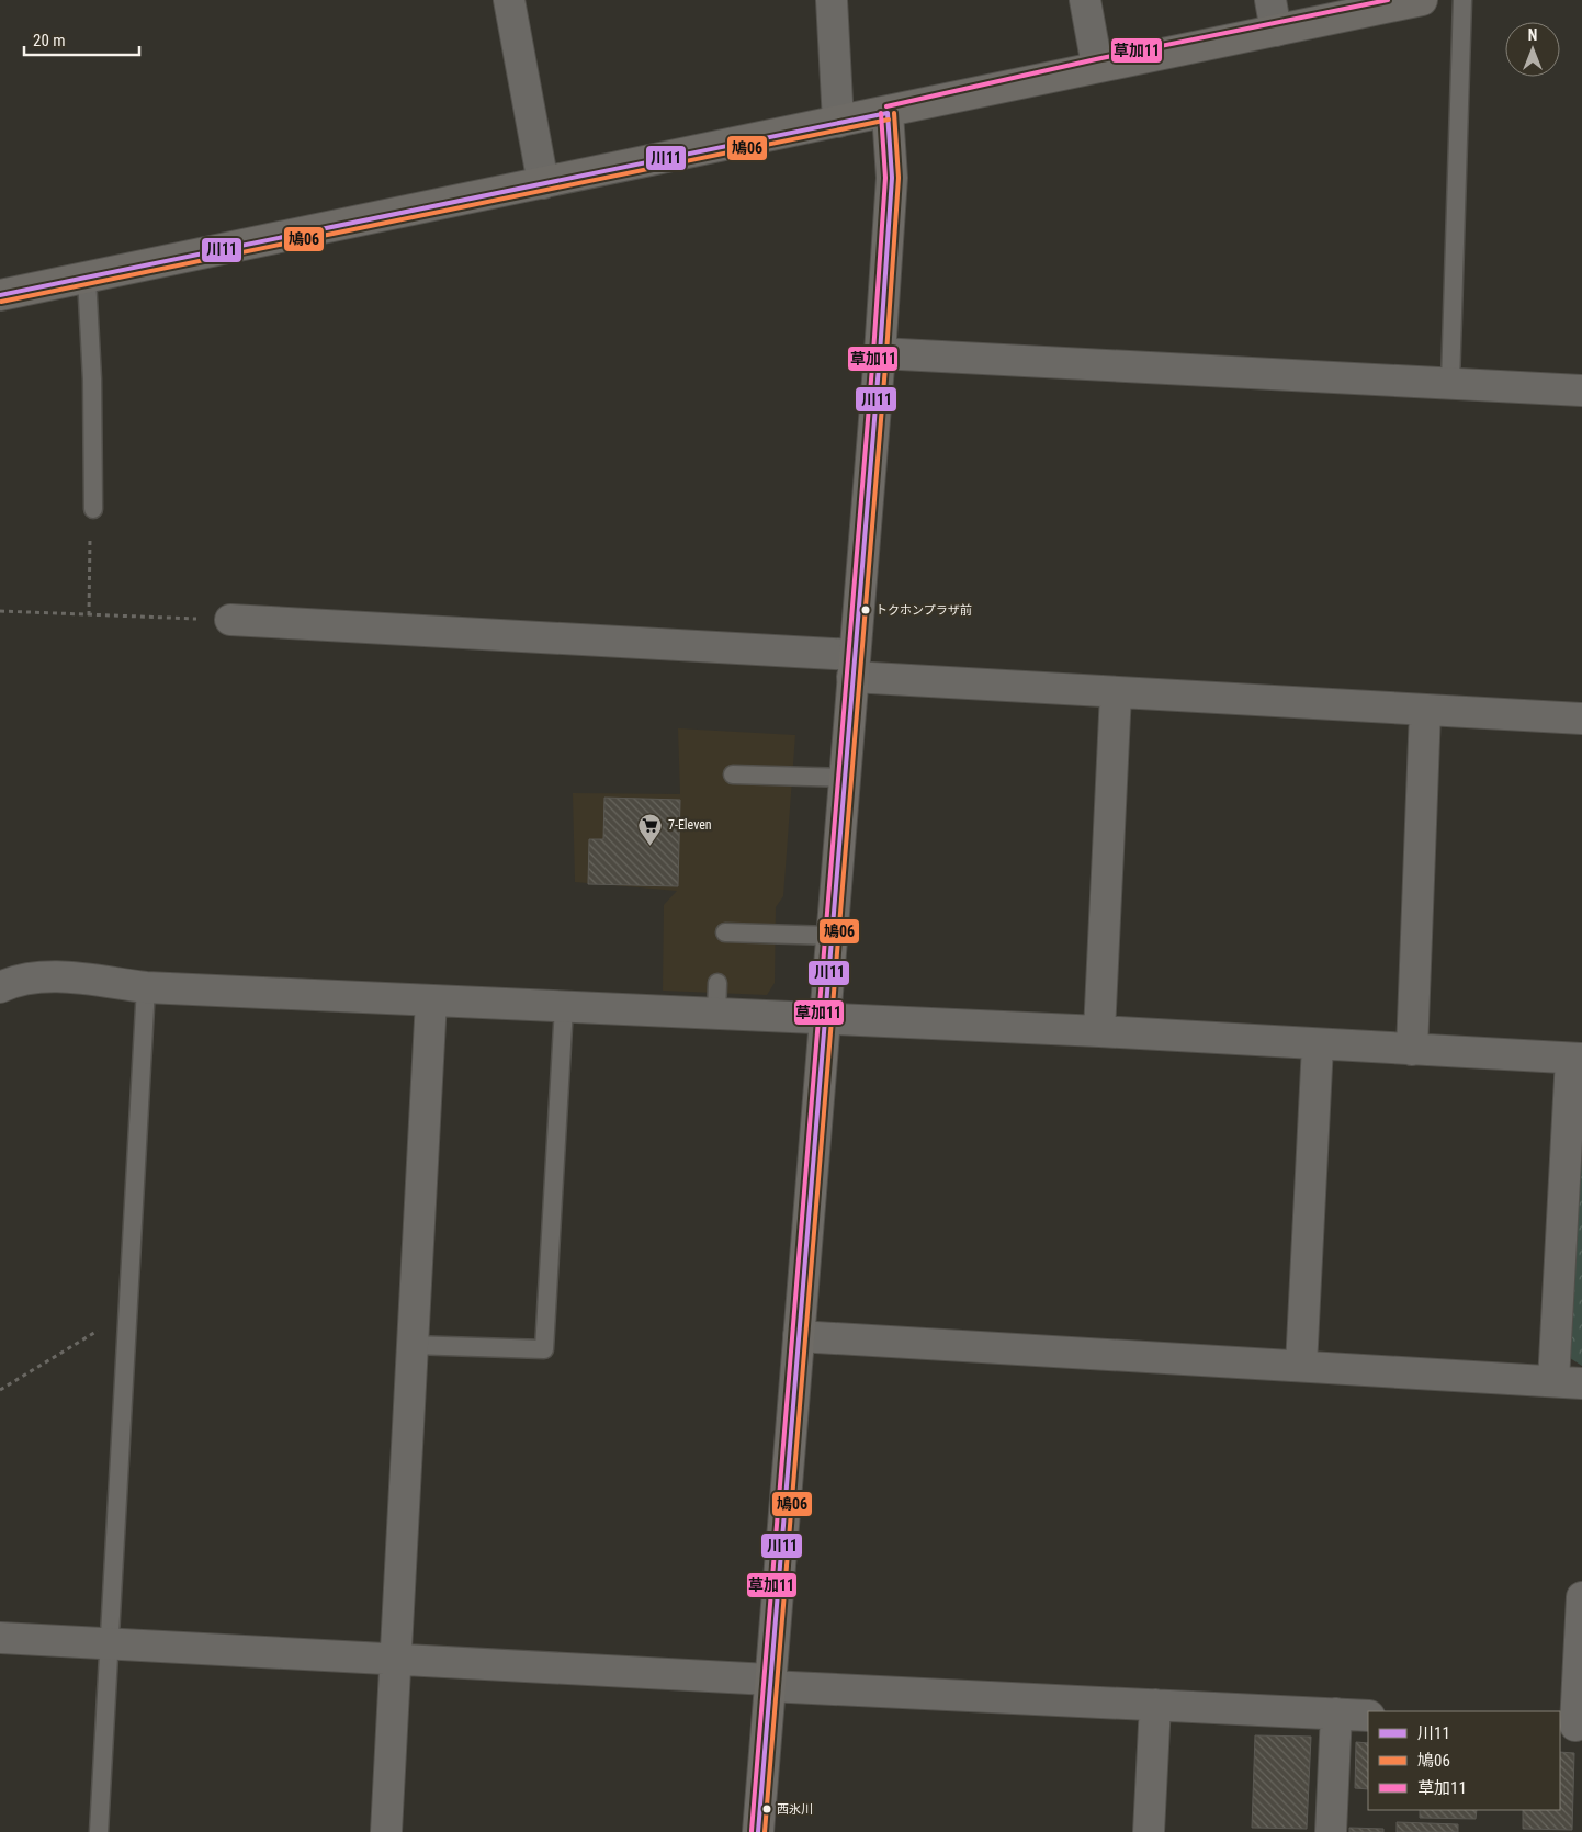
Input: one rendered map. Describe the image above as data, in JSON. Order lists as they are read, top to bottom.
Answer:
{
  "places": {
    "other": ["トクホンプラザ前", "西氷川"],
    "supermarket": ["7-Eleven"]
  },
  "lines": ["transit line 草加11", "transit line 川11", "transit line 鳩06"],
  "legend": ["川11", "鳩06", "草加11"],
  "scale_bar": "20 m",
  "north": "top"
}
